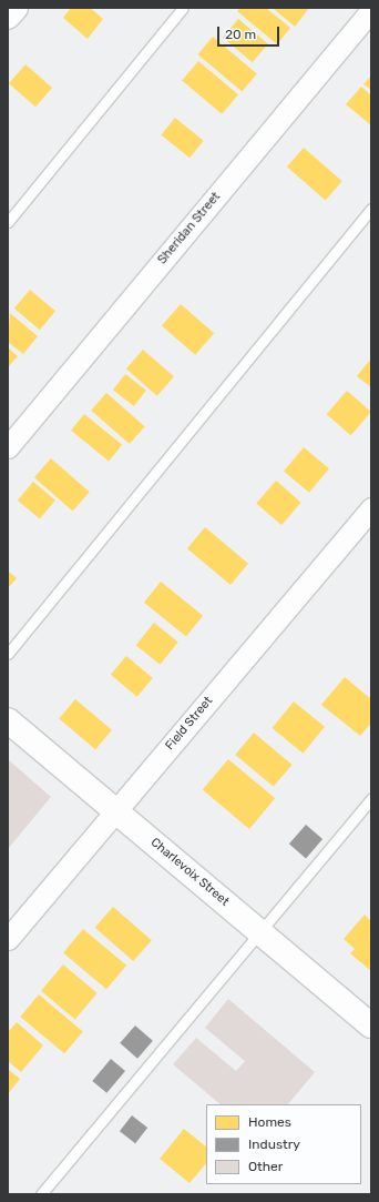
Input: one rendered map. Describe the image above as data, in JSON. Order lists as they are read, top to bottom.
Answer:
{
  "streets": {
    "street": ["Sheridan Street", "Field Street", "Charlevoix Street"]
  },
  "crossings": [
    ["Field Street", "Charlevoix Street"]
  ],
  "legend": ["Homes", "Industry", "Other"],
  "scale_bar": "20 m"
}
